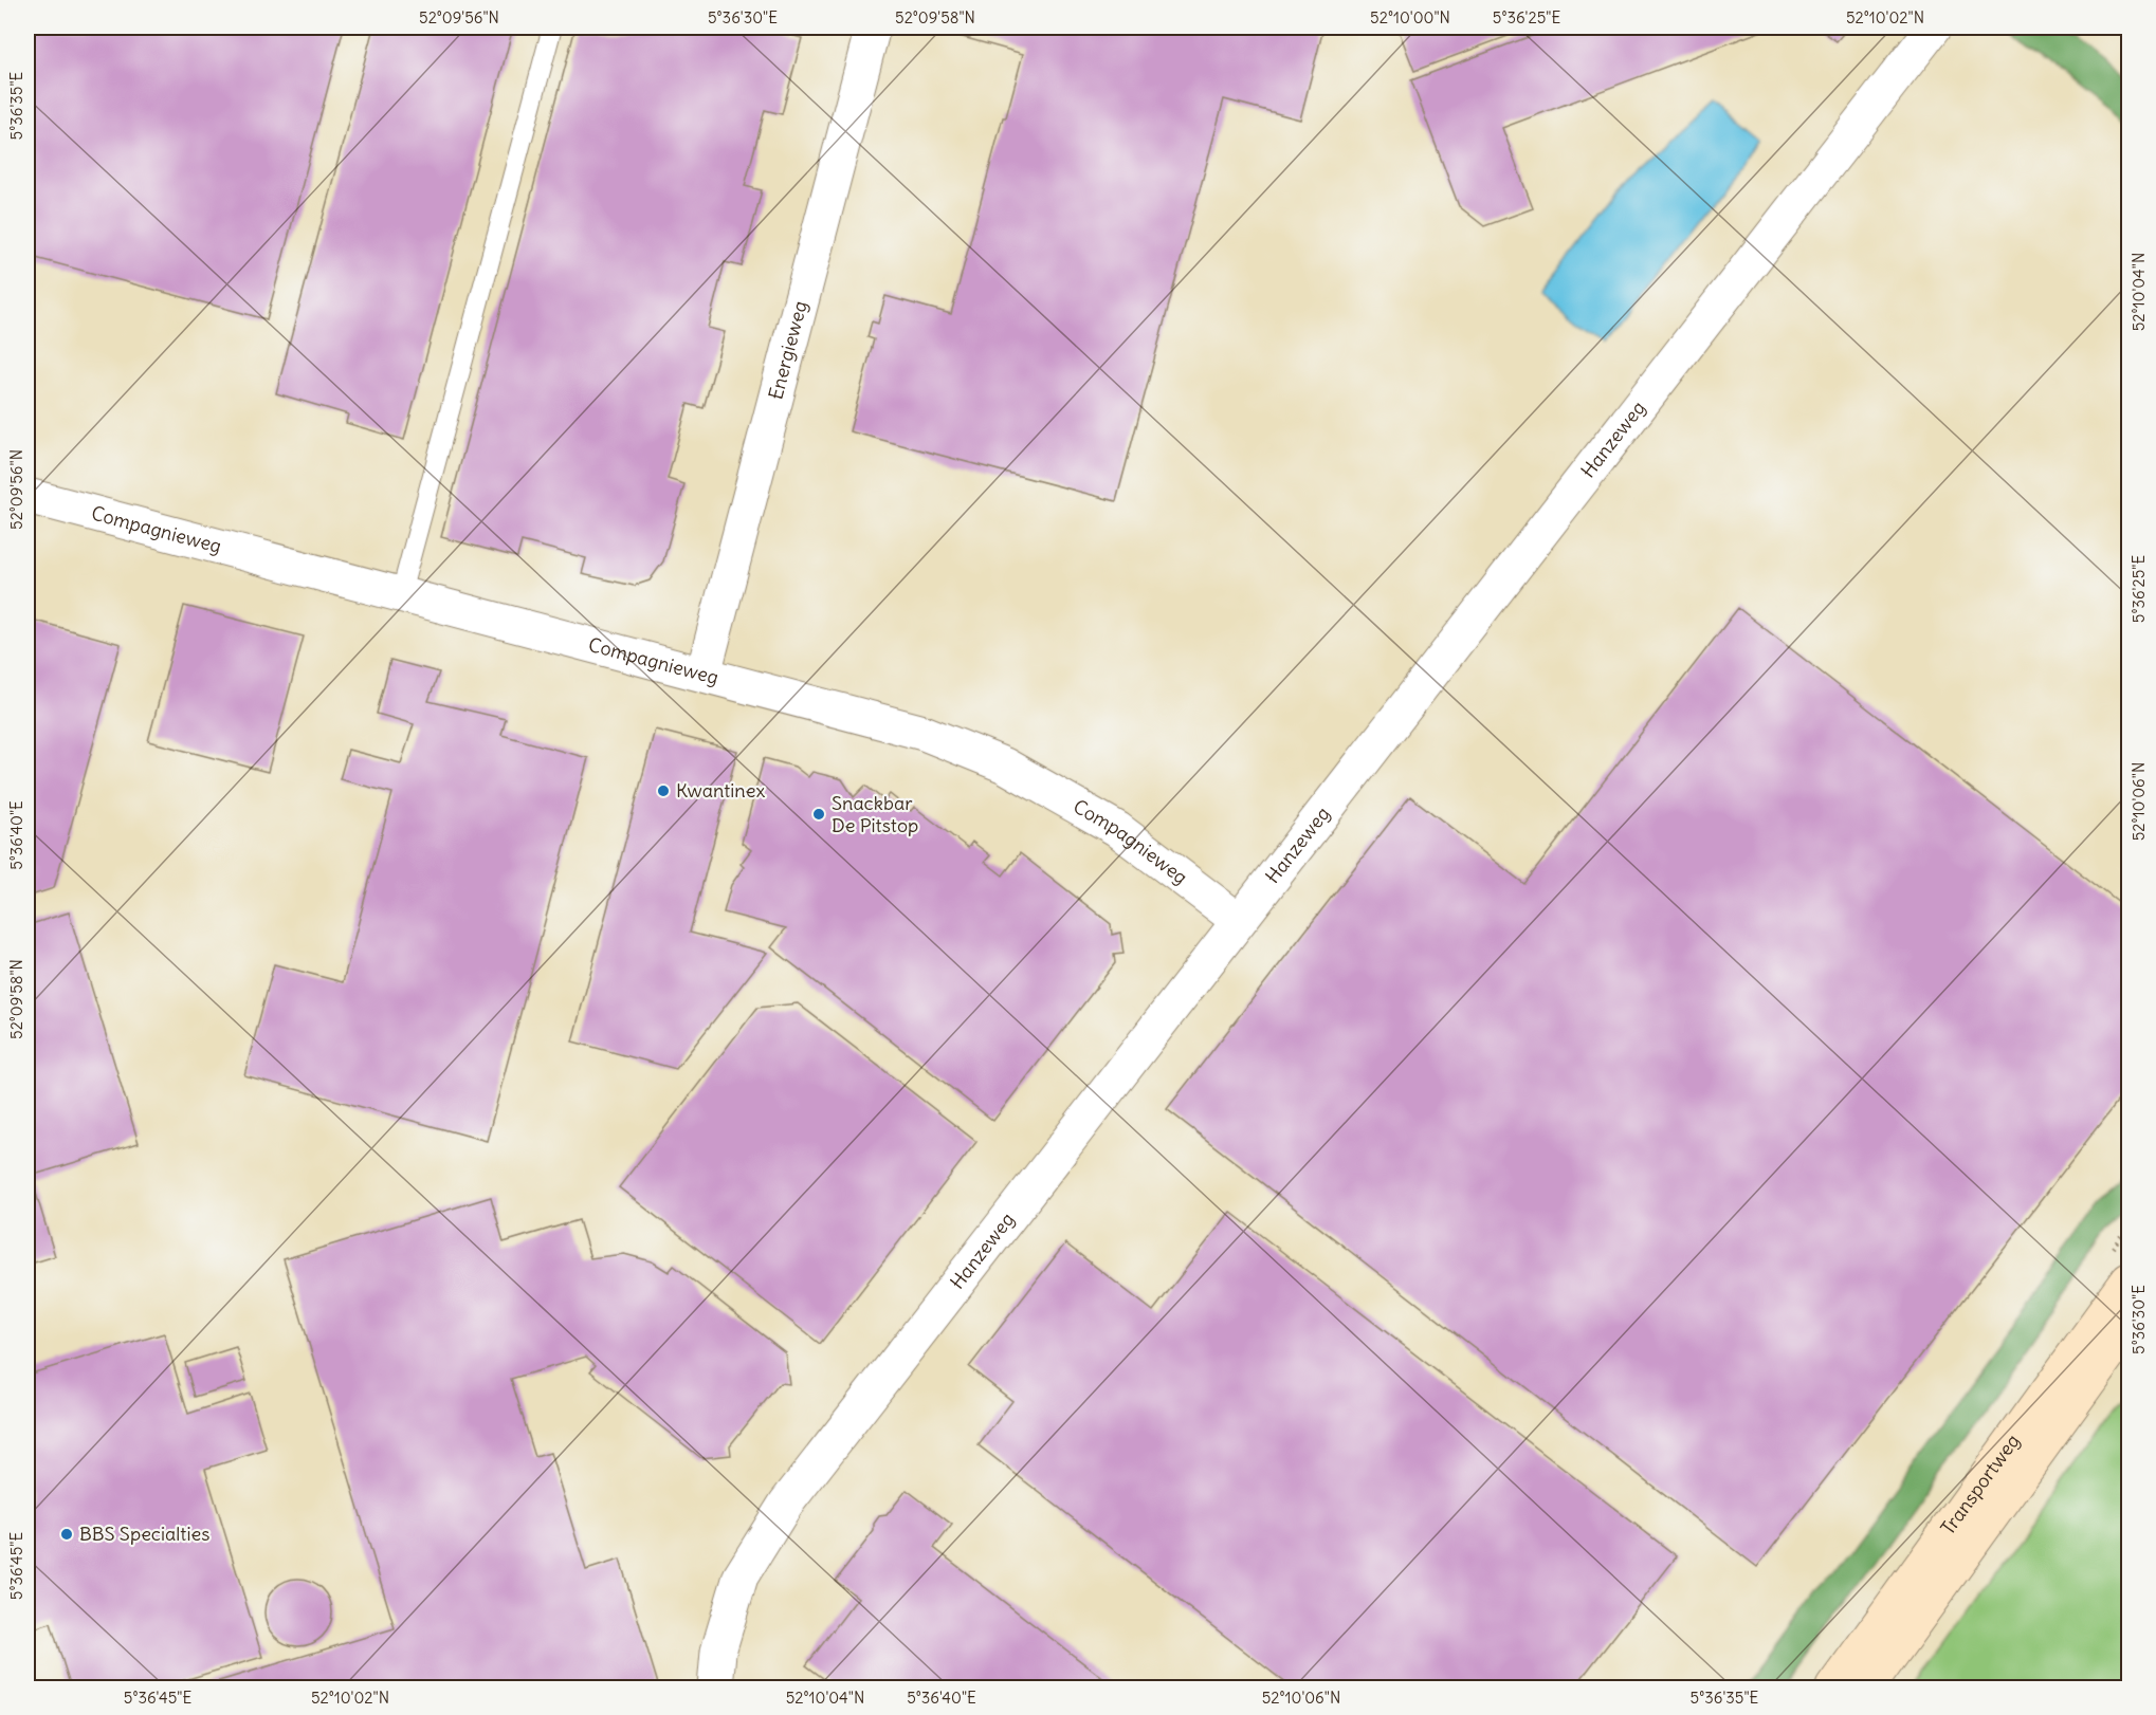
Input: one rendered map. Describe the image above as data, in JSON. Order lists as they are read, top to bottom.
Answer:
{
  "streets": {
    "street": [
      "Energieweg",
      "Hanzeweg",
      "Compagnieweg",
      "Transportweg"
    ]
  },
  "crossings": [
    ["Energieweg", "Compagnieweg"],
    ["Hanzeweg", "Compagnieweg"]
  ],
  "places": ["Kwantinex", "Snackbar De Pitstop", "BBS Specialties"],
  "coordinates": [
    "52°09'56\"N",
    "5°36'30\"E",
    "52°09'58\"N",
    "52°10'00\"N",
    "5°36'25\"E",
    "52°10'02\"N",
    "5°36'35\"E",
    "52°10'04\"N",
    "52°10'06\"N",
    "5°36'40\"E",
    "5°36'45\"E"
  ]
}
